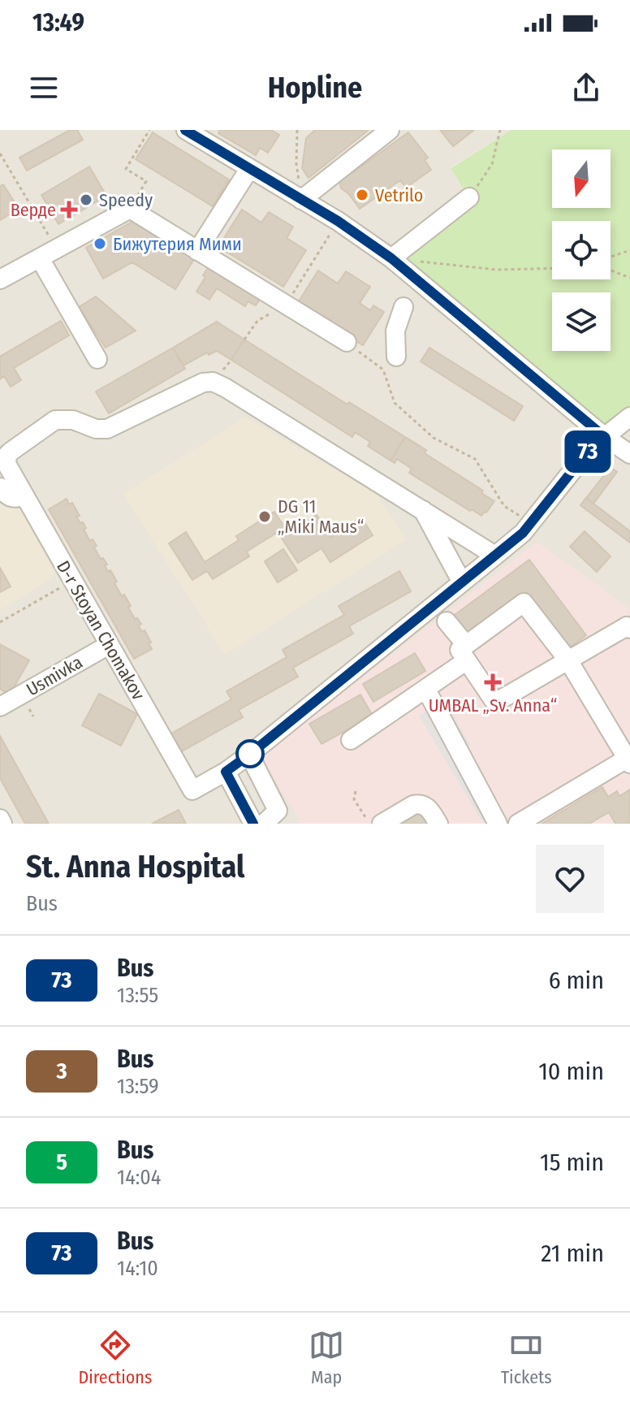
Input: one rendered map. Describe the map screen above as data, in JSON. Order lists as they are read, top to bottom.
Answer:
{
  "streets": {
    "street": ["D-r Stoyan Chomakov", "Usmivka"]
  },
  "crossings": [
    ["D-r Stoyan Chomakov", "Usmivka"]
  ],
  "places": {
    "other": [
      "Vetrilo",
      "Speedy",
      "Бижутерия Мими",
      "DG 11 „Miki Maus“"
    ],
    "health": ["Верде", "UMBAL „Sv. Anna“"]
  },
  "lines": ["bus line 73"],
  "north": "bottom",
  "page": {
    "status": "13:49",
    "header": "Hopline",
    "on_map": "73",
    "heading": ["St. Anna Hospital", "Bus"],
    "list": [
      {
        "mark": "73",
        "name": "Bus",
        "note": "13:55",
        "value": "6 min"
      },
      {
        "mark": "3",
        "name": "Bus",
        "note": "13:59",
        "value": "10 min"
      },
      {
        "mark": "5",
        "name": "Bus",
        "note": "14:04",
        "value": "15 min"
      },
      {
        "mark": "73",
        "name": "Bus",
        "note": "14:10",
        "value": "21 min"
      }
    ],
    "tabs": ["Directions", "Map", "Tickets"]
  }
}
